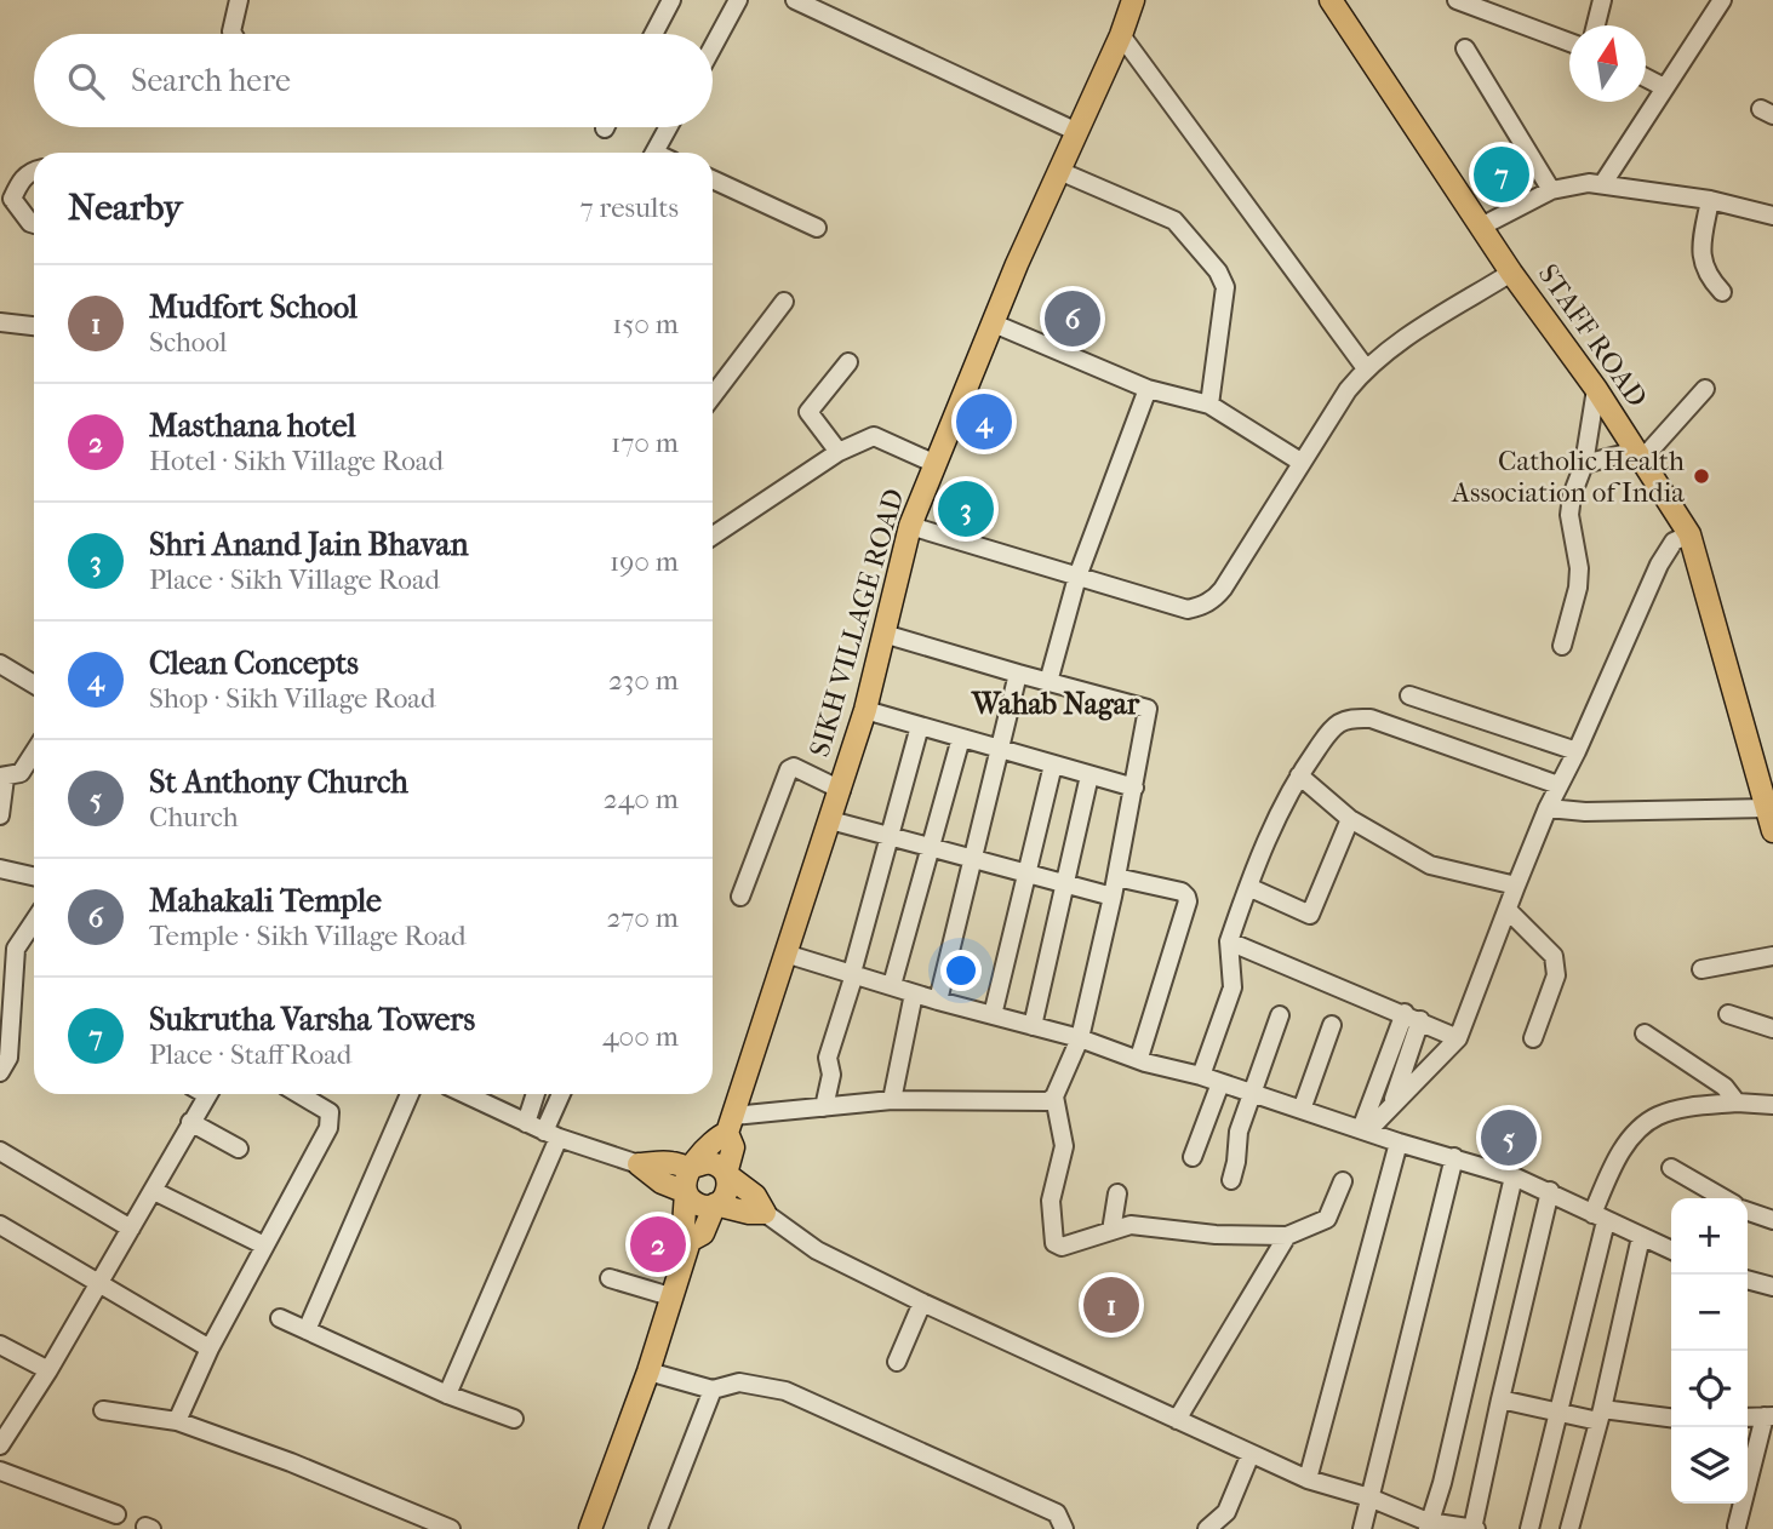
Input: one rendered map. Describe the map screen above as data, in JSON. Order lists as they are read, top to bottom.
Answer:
{
  "streets": {
    "main road": ["STAFF ROAD", "SIKH VILLAGE ROAD"]
  },
  "districts": ["Wahab Nagar"],
  "places": ["Catholic Health Association of India"],
  "north": "top",
  "page": {
    "search": "Search here",
    "pins": [
      "7",
      "6",
      "4",
      "3",
      "5",
      "2",
      "1"
    ],
    "heading": ["Nearby", "7 results"],
    "list": [
      {
        "mark": "1",
        "name": "Mudfort School",
        "note": "School",
        "value": "150 m"
      },
      {
        "mark": "2",
        "name": "Masthana hotel",
        "note": "Hotel · Sikh Village Road",
        "value": "170 m"
      },
      {
        "mark": "3",
        "name": "Shri Anand Jain Bhavan",
        "note": "Place · Sikh Village Road",
        "value": "190 m"
      },
      {
        "mark": "4",
        "name": "Clean Concepts",
        "note": "Shop · Sikh Village Road",
        "value": "230 m"
      },
      {
        "mark": "5",
        "name": "St Anthony Church",
        "note": "Church",
        "value": "240 m"
      },
      {
        "mark": "6",
        "name": "Mahakali Temple",
        "note": "Temple · Sikh Village Road",
        "value": "270 m"
      },
      {
        "mark": "7",
        "name": "Sukrutha Varsha Towers",
        "note": "Place · Staff Road",
        "value": "400 m"
      }
    ],
    "map_buttons": ["+", "−"]
  }
}
